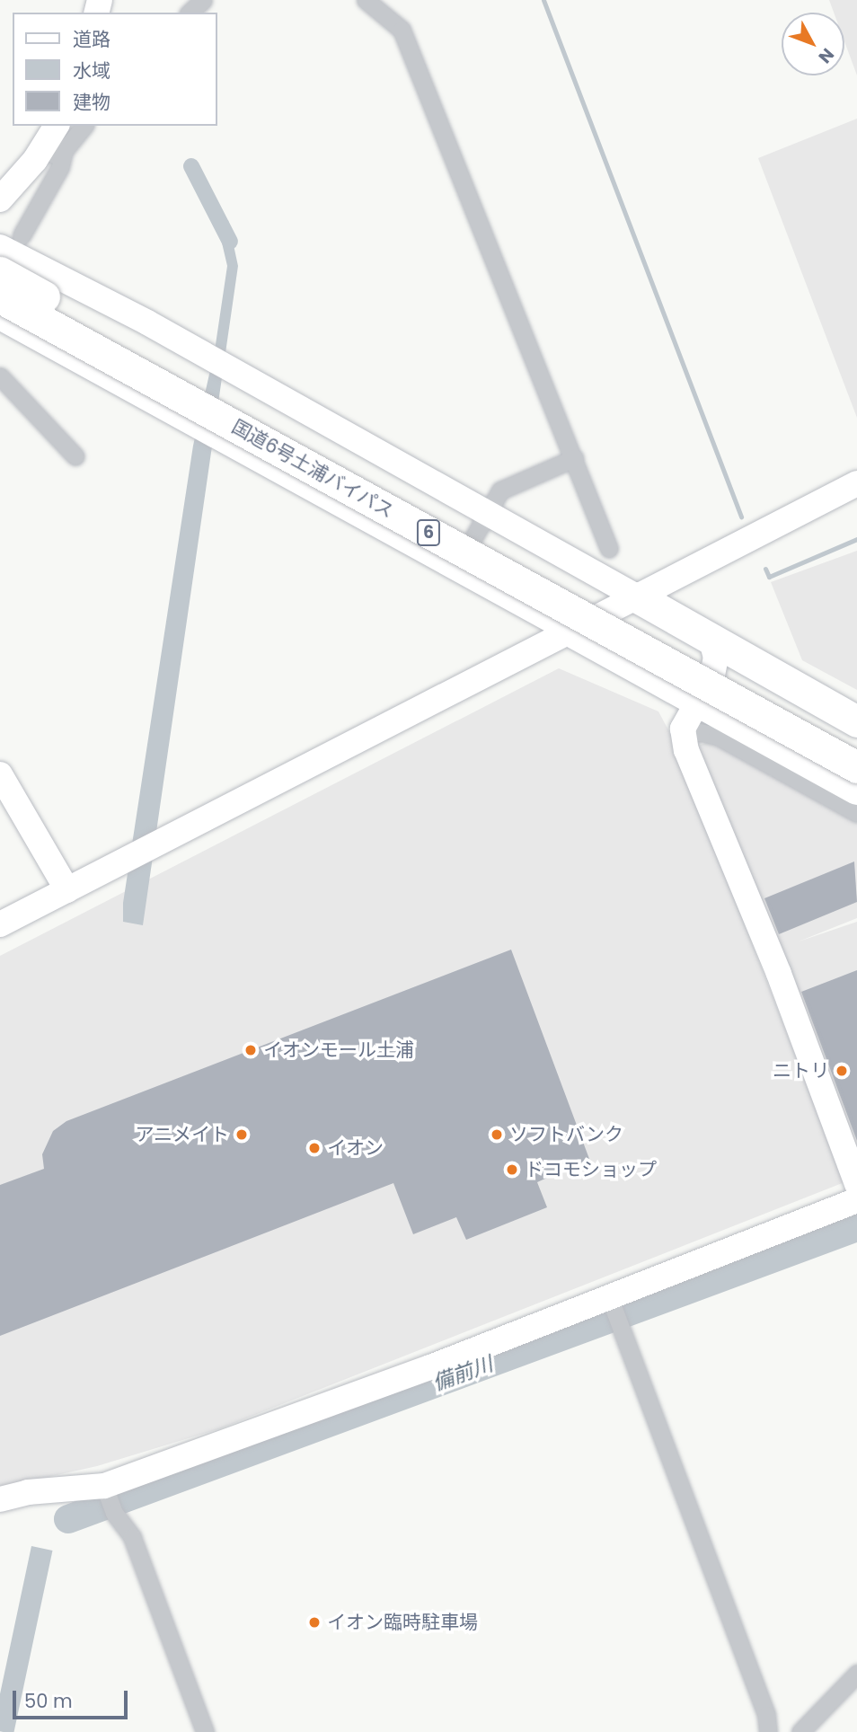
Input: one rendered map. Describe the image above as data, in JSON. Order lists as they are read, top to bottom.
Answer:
{
  "streets": {
    "highway": ["国道6号土浦バイパス", "6"]
  },
  "water": ["備前川"],
  "places": [
    "イオンモール土浦",
    "ニトリ",
    "アニメイト",
    "ソフトバンク",
    "イオン",
    "ドコモショップ",
    "イオン臨時駐車場"
  ],
  "legend": ["道路", "水域", "建物"],
  "scale_bar": "50 m",
  "north": "bottom right"
}
